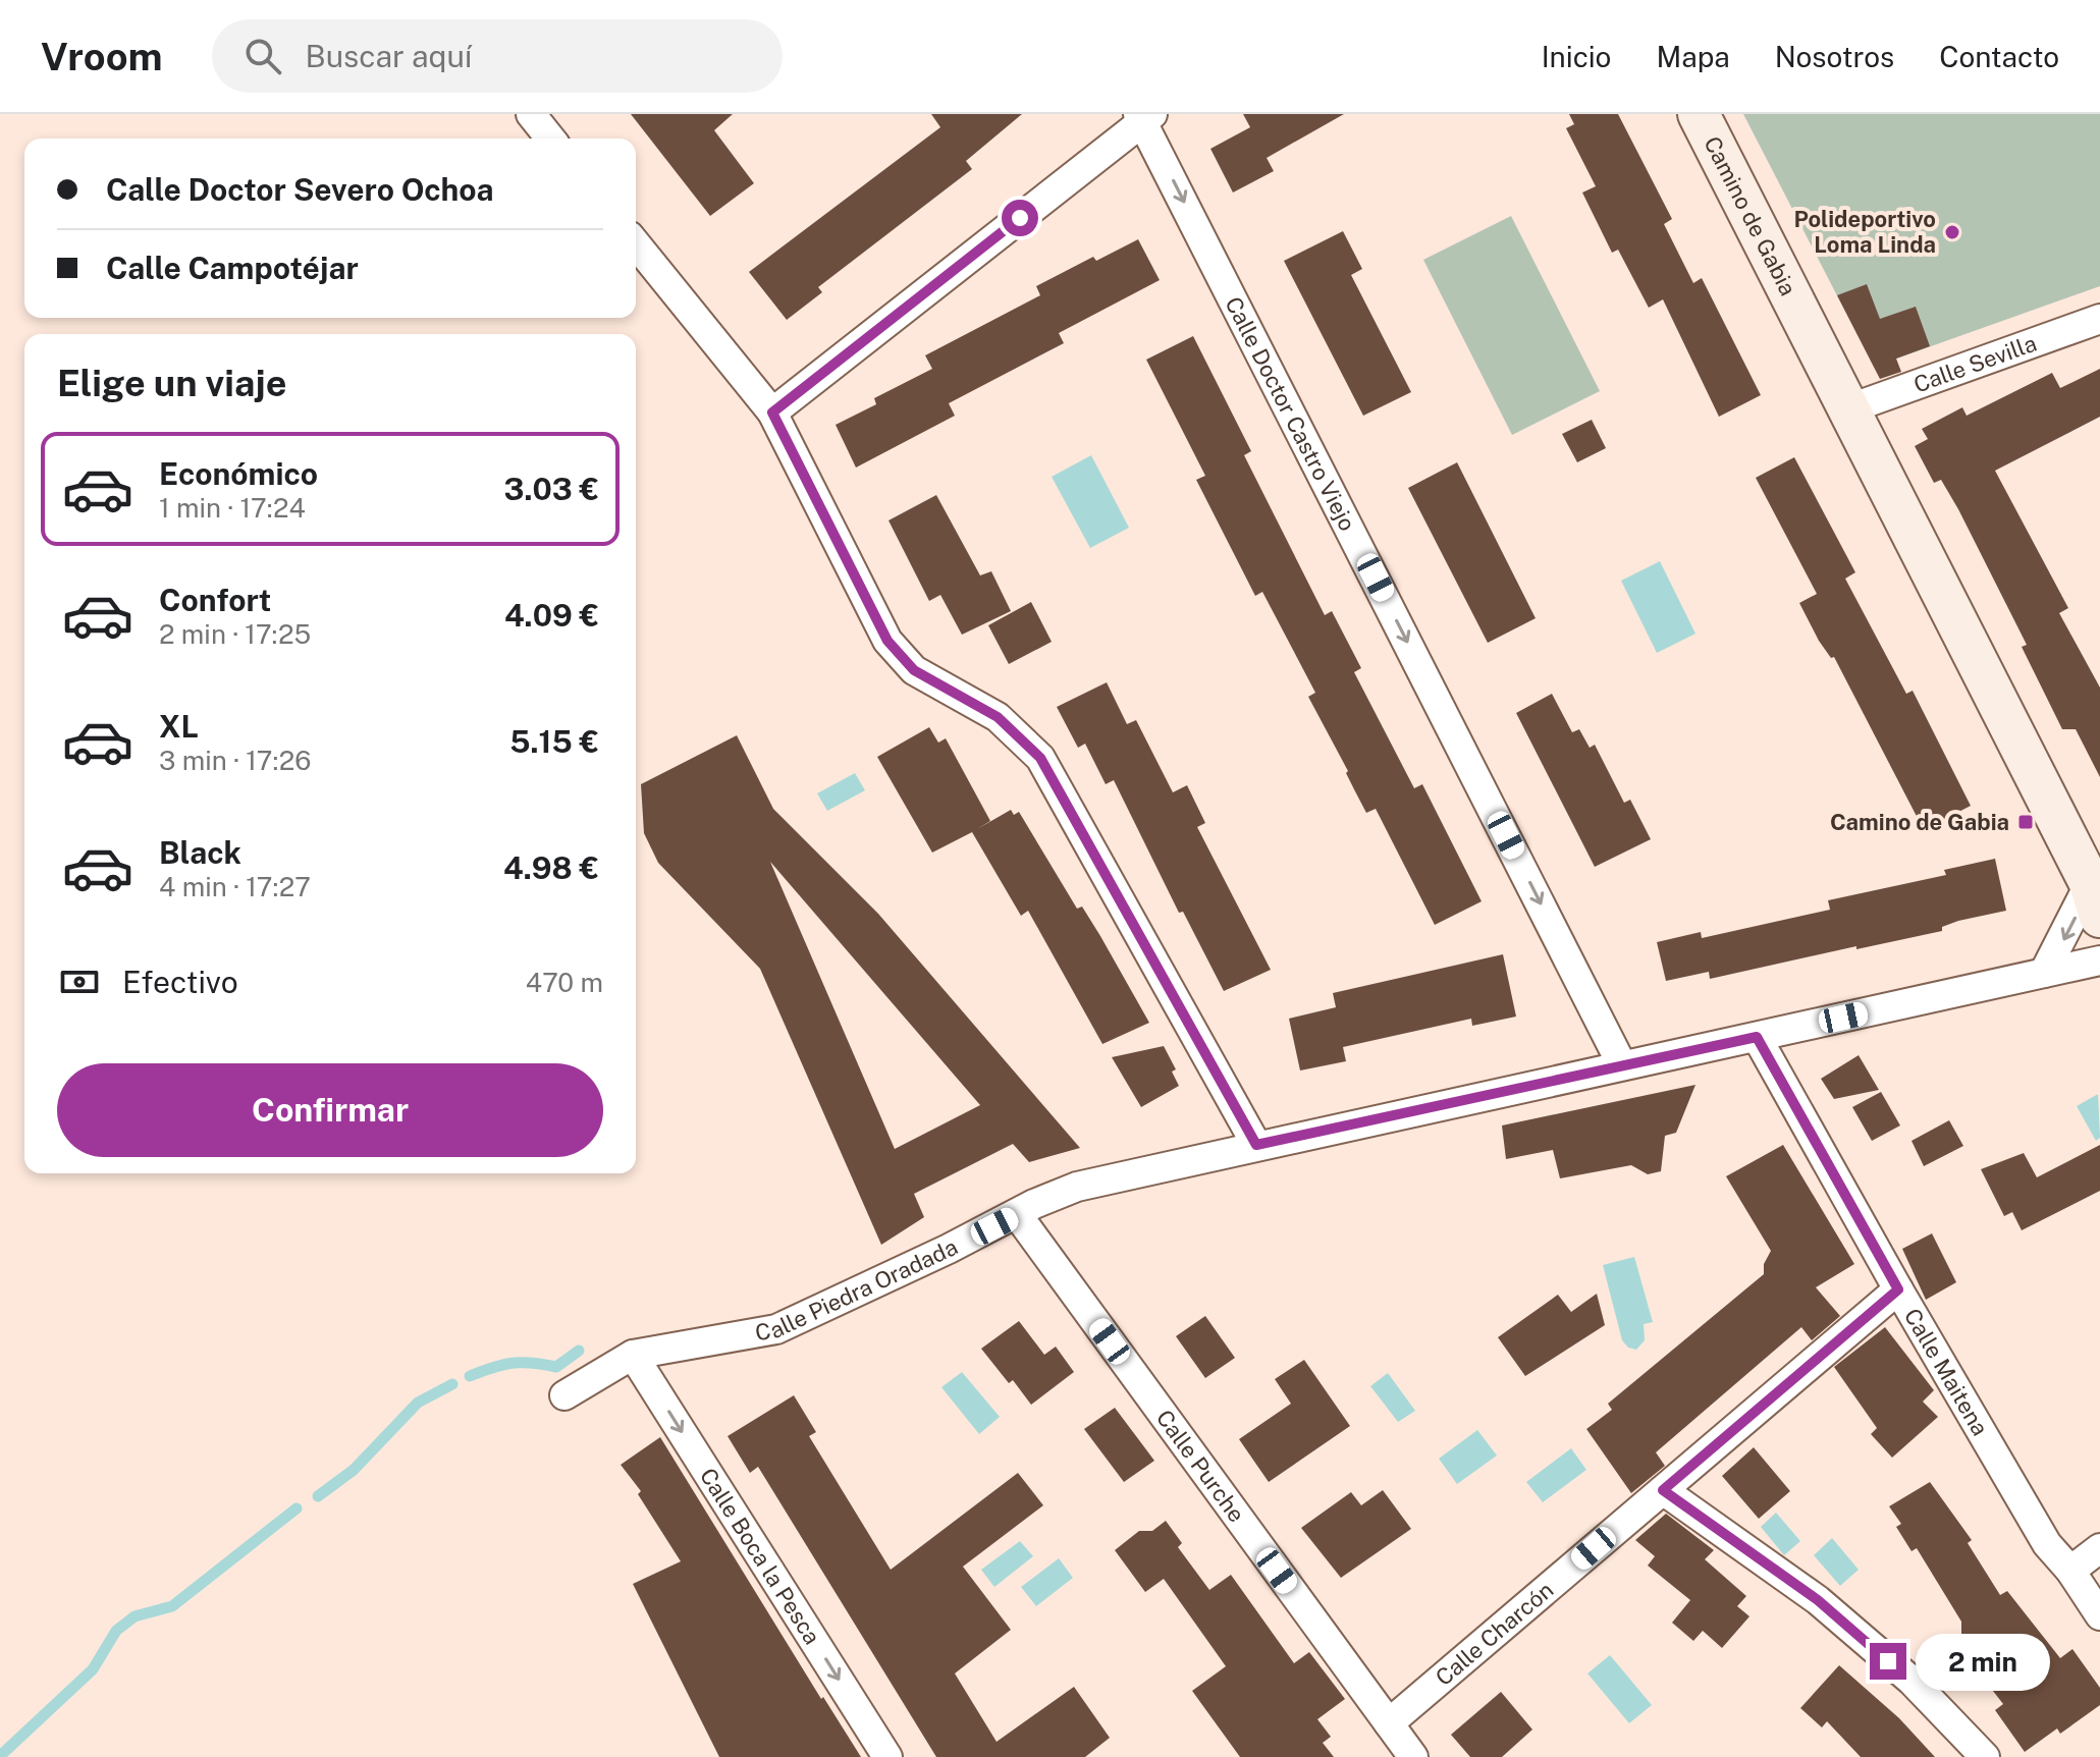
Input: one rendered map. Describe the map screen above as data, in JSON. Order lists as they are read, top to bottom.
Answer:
{
  "streets": {
    "street": [
      "Camino de Gabia",
      "Calle Sevilla",
      "Calle Doctor Castro Viejo",
      "Calle Piedra Oradada",
      "Calle Maitena",
      "Calle Purche",
      "Calle Boca la Pesca",
      "Calle Charcón"
    ]
  },
  "crossings": [
    ["Camino de Gabia", "Calle Sevilla"],
    ["Camino de Gabia", "Calle Piedra Oradada"],
    ["Calle Doctor Castro Viejo", "Calle Piedra Oradada"],
    ["Calle Piedra Oradada", "Calle Maitena"],
    ["Calle Piedra Oradada", "Calle Purche"],
    ["Calle Piedra Oradada", "Calle Boca la Pesca"],
    ["Calle Maitena", "Calle Charcón"],
    ["Calle Purche", "Calle Charcón"]
  ],
  "one_way": ["Calle Doctor Castro Viejo", "Calle Boca la Pesca"],
  "places": {
    "other": ["Polideportivo Loma Linda"],
    "transit": ["Camino de Gabia"]
  },
  "page": {
    "header": "Vroom",
    "search": "Buscar aquí",
    "nav": [
      "Inicio",
      "Mapa",
      "Nosotros",
      "Contacto"
    ],
    "banner": ["Calle Doctor Severo Ochoa", "Calle Campotéjar"],
    "heading": "Elige un viaje",
    "list": [
      {
        "name": "Económico",
        "note": "1 min · 17:24",
        "value": "3.03 €"
      },
      {
        "name": "Confort",
        "note": "2 min · 17:25",
        "value": "4.09 €"
      },
      {
        "name": "XL",
        "note": "3 min · 17:26",
        "value": "5.15 €"
      },
      {
        "name": "Black",
        "note": "4 min · 17:27",
        "value": "4.98 €"
      }
    ],
    "pay": ["Efectivo", "470 m"],
    "buttons": "Confirmar",
    "bubble": "2 min"
  }
}
